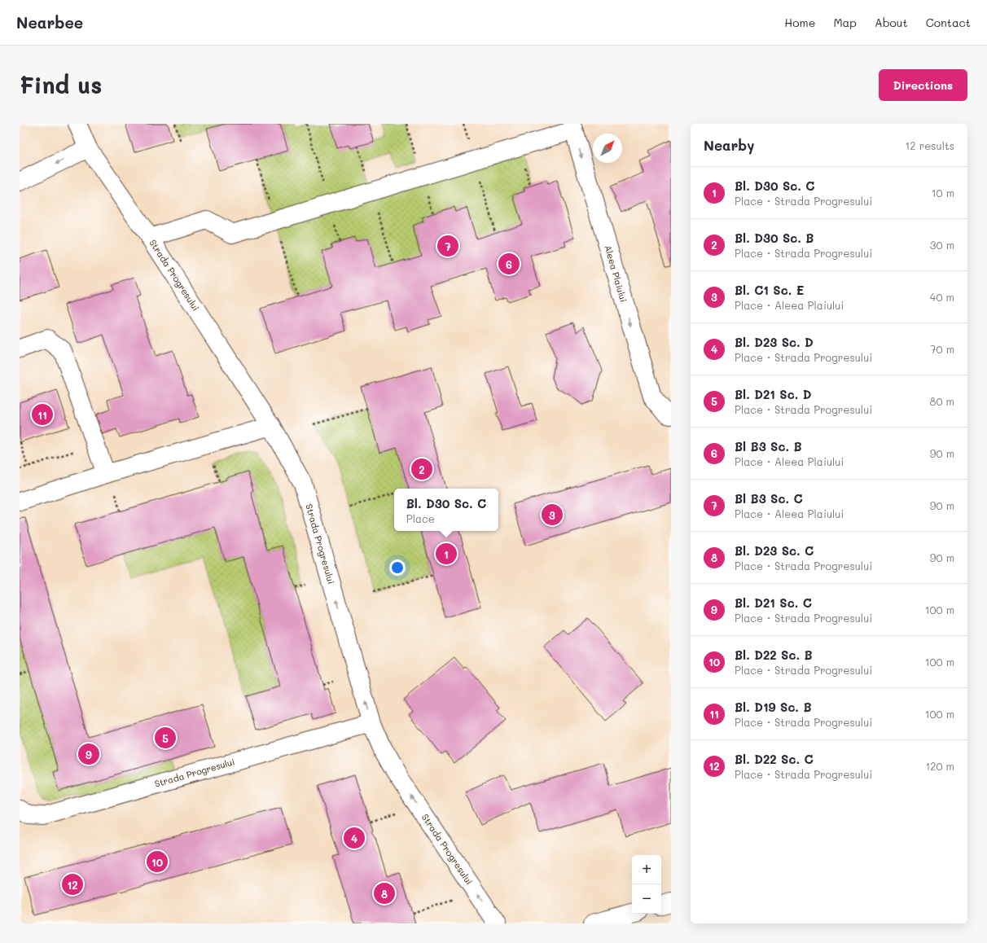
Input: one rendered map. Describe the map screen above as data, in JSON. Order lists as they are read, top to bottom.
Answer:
{
  "streets": {
    "street": ["Aleea Plaiului", "Strada Progresului"]
  },
  "one_way": ["Aleea Plaiului", "Strada Progresului"],
  "north": "top right",
  "page": {
    "header": "Nearbee",
    "nav": [
      "Home",
      "Map",
      "About",
      "Contact"
    ],
    "buttons": "Directions",
    "title": "Find us",
    "heading": ["Nearby", "12 results"],
    "list": [
      {
        "mark": "1",
        "name": "Bl. D30 Sc. C",
        "note": "Place · Strada Progresului",
        "value": "10 m"
      },
      {
        "mark": "2",
        "name": "Bl. D30 Sc. B",
        "note": "Place · Strada Progresului",
        "value": "30 m"
      },
      {
        "mark": "3",
        "name": "Bl. C1 Sc. E",
        "note": "Place · Aleea Plaiului",
        "value": "40 m"
      },
      {
        "mark": "4",
        "name": "Bl. D23 Sc. D",
        "note": "Place · Strada Progresului",
        "value": "70 m"
      },
      {
        "mark": "5",
        "name": "Bl. D21 Sc. D",
        "note": "Place · Strada Progresului",
        "value": "80 m"
      },
      {
        "mark": "6",
        "name": "Bl B3 Sc. B",
        "note": "Place · Aleea Plaiului",
        "value": "90 m"
      },
      {
        "mark": "7",
        "name": "Bl B3 Sc. C",
        "note": "Place · Aleea Plaiului",
        "value": "90 m"
      },
      {
        "mark": "8",
        "name": "Bl. D23 Sc. C",
        "note": "Place · Strada Progresului",
        "value": "90 m"
      },
      {
        "mark": "9",
        "name": "Bl. D21 Sc. C",
        "note": "Place · Strada Progresului",
        "value": "100 m"
      },
      {
        "mark": "10",
        "name": "Bl. D22 Sc. B",
        "note": "Place · Strada Progresului",
        "value": "100 m"
      },
      {
        "mark": "11",
        "name": "Bl. D19 Sc. B",
        "note": "Place · Strada Progresului",
        "value": "100 m"
      },
      {
        "mark": "12",
        "name": "Bl. D22 Sc. C",
        "note": "Place · Strada Progresului",
        "value": "120 m"
      }
    ],
    "pins": [
      "7",
      "6",
      "11",
      "2",
      "3",
      "1",
      "5",
      "9",
      "4",
      "10",
      "12",
      "8"
    ],
    "popup": ["Bl. D30 Sc. C", "Place"],
    "map_buttons": ["+", "−"]
  }
}
